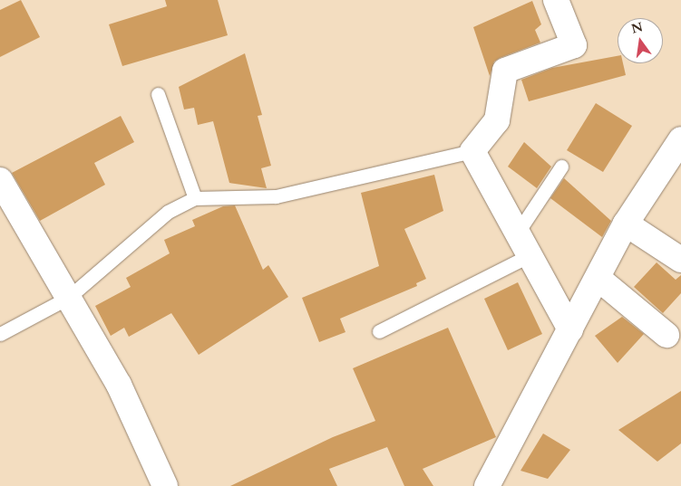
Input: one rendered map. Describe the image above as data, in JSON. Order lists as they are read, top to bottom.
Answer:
{
  "north": "top"
}
